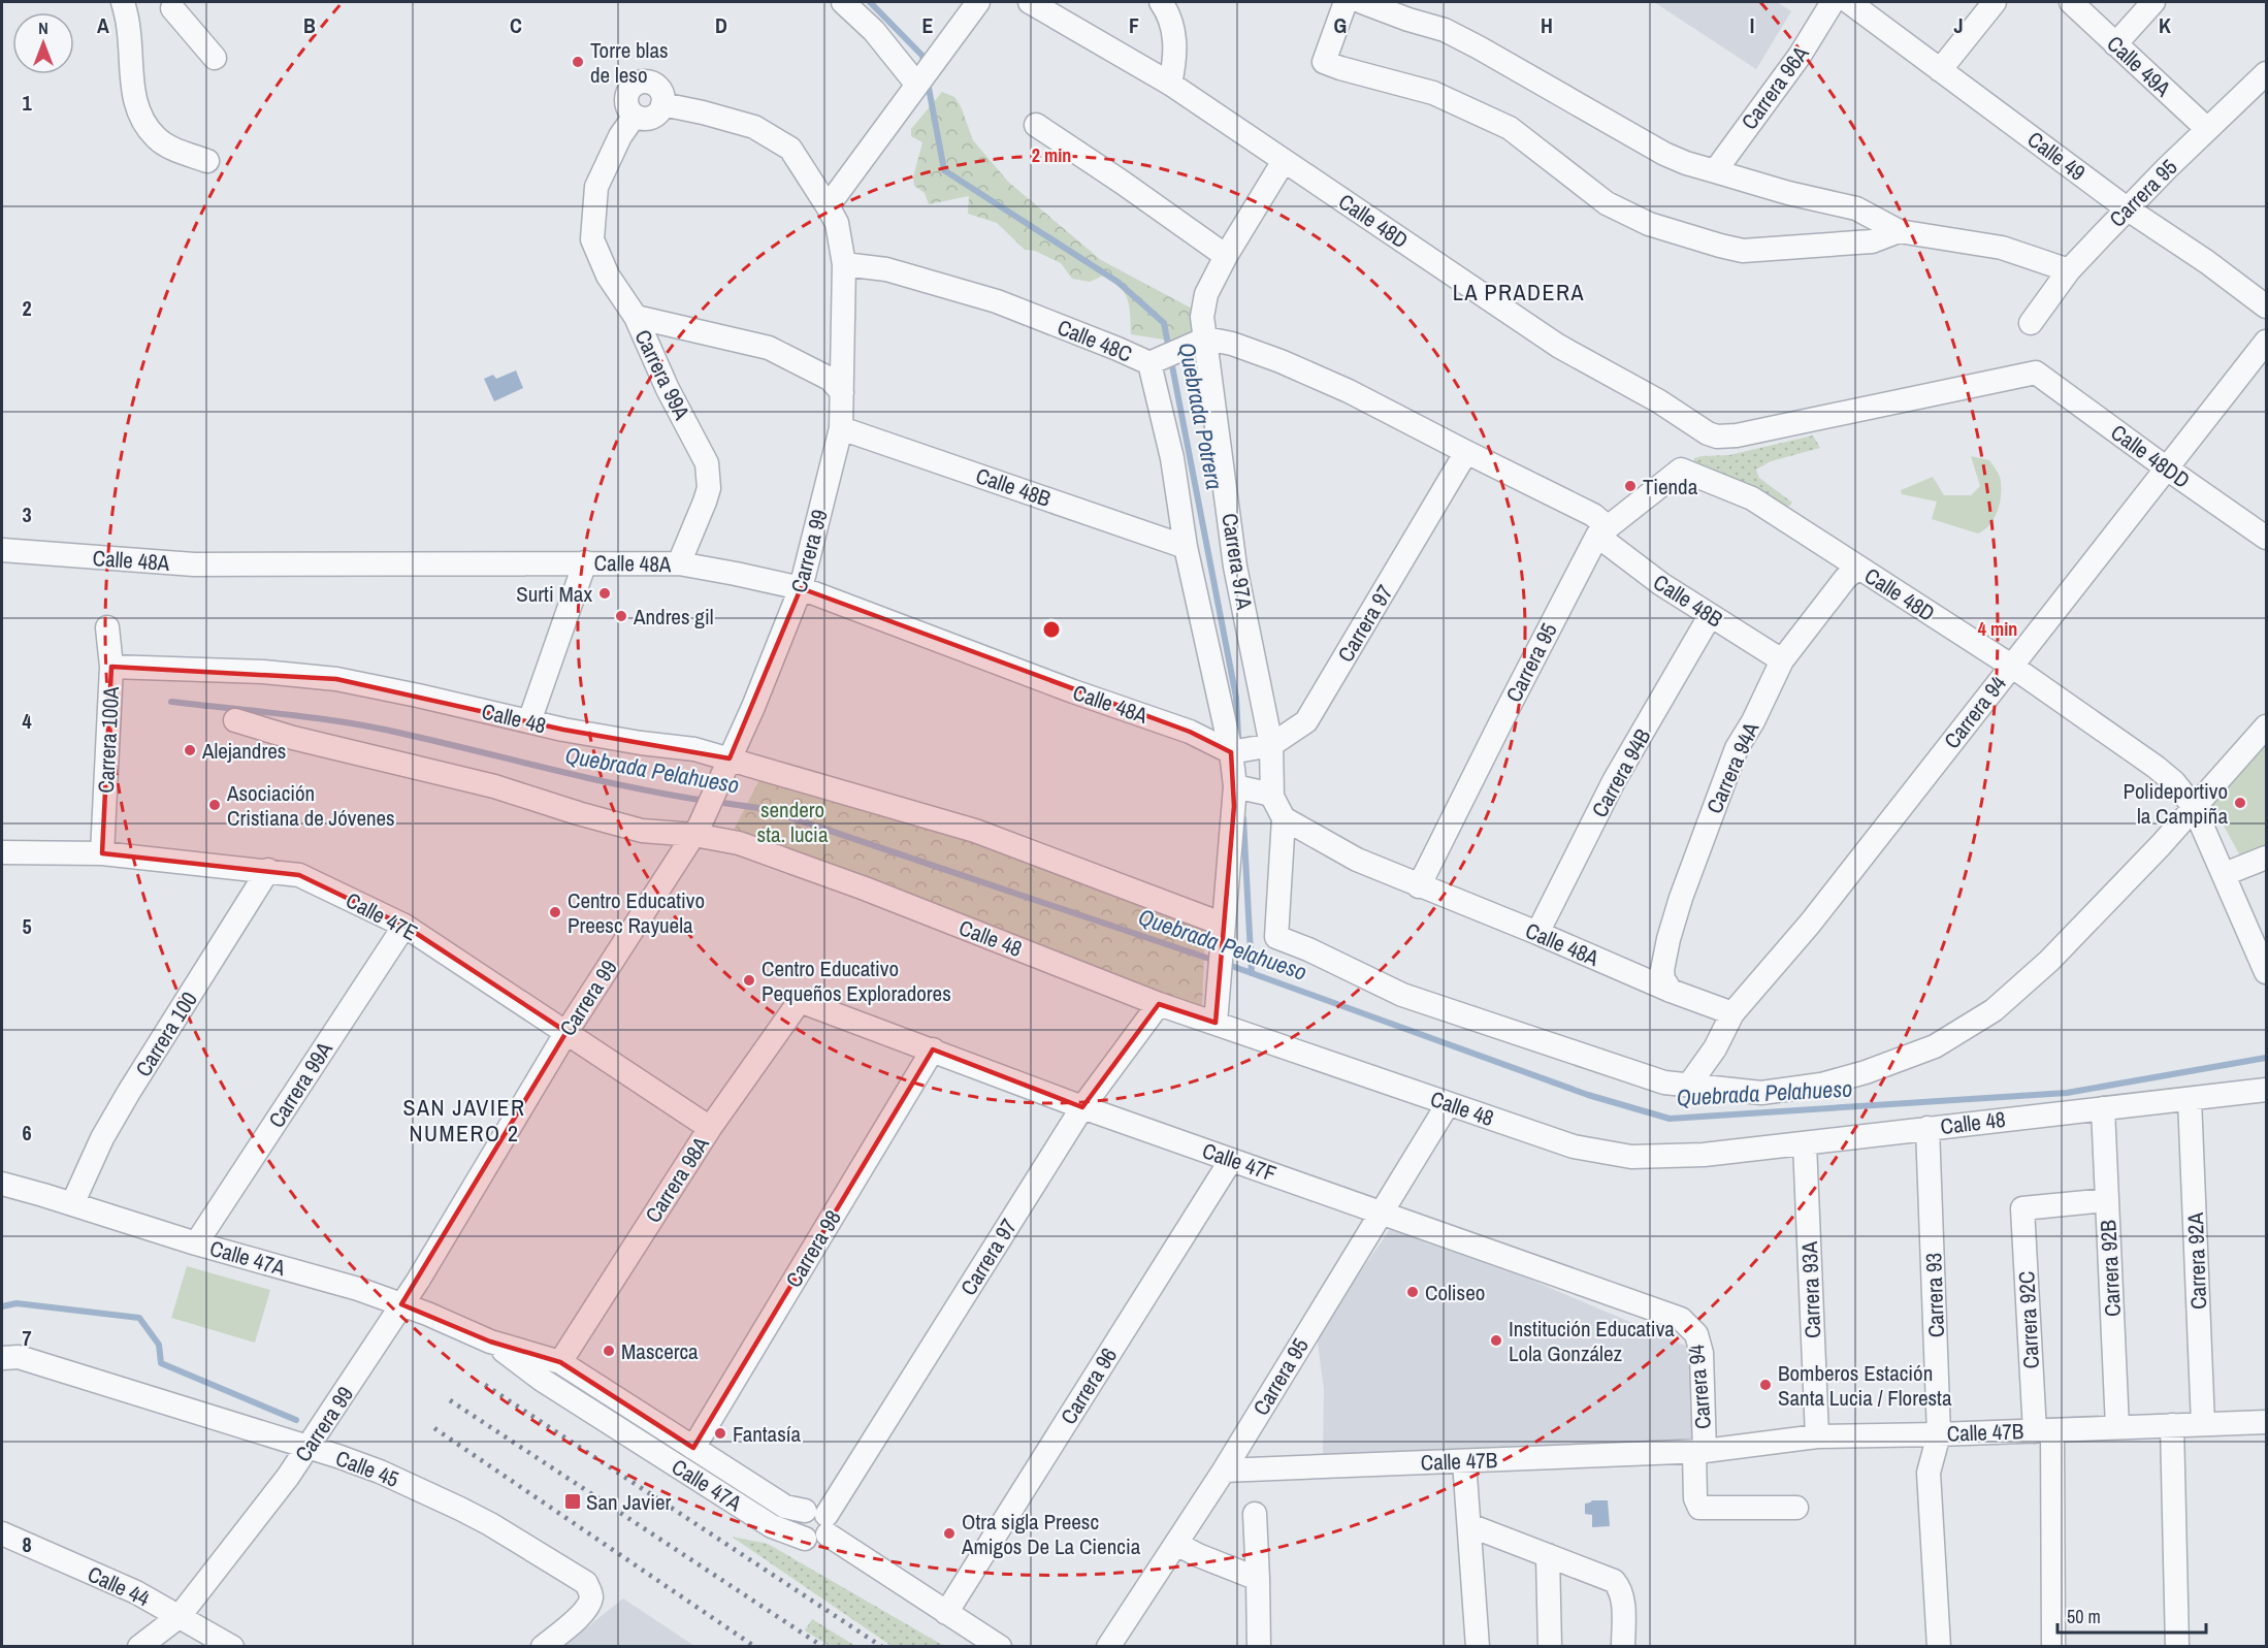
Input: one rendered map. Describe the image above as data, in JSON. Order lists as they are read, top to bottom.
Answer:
{
  "streets": {
    "street": [
      "Calle 49A",
      "Carrera 96A",
      "Calle 49",
      "Carrera 95",
      "Calle 48D",
      "Calle 48C",
      "Carrera 99A",
      "Calle 48DD",
      "Calle 48B",
      "Carrera 99",
      "Calle 48A",
      "Carrera 97A",
      "Carrera 97",
      "Carrera 94",
      "Calle 48",
      "Carrera 100A",
      "Carrera 94A",
      "Carrera 94B",
      "Calle 47E",
      "Carrera 100",
      "Calle 47F",
      "Carrera 98A",
      "Carrera 98",
      "Calle 47A",
      "Carrera 92A",
      "Carrera 92B",
      "Carrera 93A",
      "Carrera 93",
      "Carrera 92C",
      "Carrera 96",
      "Calle 47B",
      "Calle 45",
      "Calle 44"
    ]
  },
  "crossings": [
    ["Calle 49A", "Carrera 95"],
    ["Calle 49", "Carrera 95"],
    ["Carrera 95", "Calle 48D"],
    ["Carrera 95", "Calle 48B"],
    ["Carrera 95", "Calle 48A"],
    ["Carrera 95", "Calle 48"],
    ["Carrera 95", "Calle 47F"],
    ["Carrera 95", "Calle 47B"],
    ["Calle 48D", "Calle 48DD"],
    ["Calle 48D", "Carrera 97A"],
    ["Calle 48D", "Carrera 94"],
    ["Calle 48D", "Carrera 94A"],
    ["Calle 48C", "Carrera 99"],
    ["Calle 48C", "Carrera 97A"],
    ["Carrera 99A", "Calle 48A"],
    ["Carrera 99A", "Calle 47E"],
    ["Carrera 99A", "Calle 47A"],
    ["Calle 48DD", "Carrera 94"],
    ["Calle 48B", "Carrera 99"],
    ["Calle 48B", "Carrera 94A"],
    ["Calle 48B", "Carrera 94B"],
    ["Carrera 99", "Calle 48A"],
    ["Carrera 99", "Calle 48"],
    ["Carrera 99", "Calle 47E"],
    ["Carrera 99", "Calle 47A"],
    ["Carrera 99", "Calle 45"],
    ["Carrera 99", "Calle 44"],
    ["Calle 48A", "Carrera 97"],
    ["Calle 48A", "Carrera 94"],
    ["Calle 48A", "Carrera 94A"],
    ["Calle 48A", "Carrera 94B"],
    ["Carrera 97A", "Carrera 97"],
    ["Carrera 97", "Calle 48"],
    ["Carrera 97", "Calle 47F"],
    ["Carrera 97", "Calle 47A"],
    ["Carrera 94", "Calle 47F"],
    ["Carrera 94", "Calle 47B"],
    ["Calle 48", "Carrera 100A"],
    ["Calle 48", "Carrera 92A"],
    ["Calle 48", "Carrera 92B"],
    ["Calle 48", "Carrera 93A"],
    ["Calle 48", "Carrera 93"],
    ["Carrera 100A", "Calle 47E"],
    ["Calle 47E", "Carrera 100"],
    ["Calle 47E", "Carrera 98A"],
    ["Carrera 100", "Calle 47A"],
    ["Calle 47F", "Carrera 98A"],
    ["Calle 47F", "Carrera 98"],
    ["Calle 47F", "Carrera 96"],
    ["Carrera 98A", "Calle 47A"],
    ["Carrera 98", "Calle 47A"],
    ["Calle 47A", "Carrera 96"],
    ["Carrera 92A", "Calle 47B"],
    ["Carrera 92B", "Carrera 92C"],
    ["Carrera 92B", "Calle 47B"],
    ["Carrera 93A", "Calle 47B"],
    ["Carrera 93", "Calle 47B"],
    ["Carrera 92C", "Calle 47B"]
  ],
  "districts": ["LA PRADERA", "SAN JAVIER NUMERO 2"],
  "water": ["Quebrada Potrera", "Quebrada Pelahueso"],
  "parks": ["sendero sta. lucia"],
  "places": {
    "other": [
      "Torre blas de leso",
      "Tienda",
      "Surti Max",
      "Andres gil",
      "Alejandres",
      "Polideportivo la Campiña",
      "Asociación Cristiana de Jóvenes",
      "Centro Educativo Preesc Rayuela",
      "Centro Educativo Pequeños Exploradores",
      "Coliseo",
      "Institución Educativa Lola González",
      "Mascerca",
      "Bomberos Estación Santa Lucia / Floresta",
      "Fantasía",
      "Otra sigla Preesc Amigos De La Ciencia"
    ],
    "transit": ["San Javier"]
  },
  "scale_bar": "50 m",
  "north": "top",
  "grid": {
    "columns": [
      "A",
      "B",
      "C",
      "D",
      "E",
      "F",
      "G",
      "H",
      "I",
      "J",
      "K"
    ],
    "rows": [
      "1",
      "2",
      "3",
      "4",
      "5",
      "6",
      "7",
      "8"
    ]
  },
  "rings": ["2 min", "4 min"]
}
